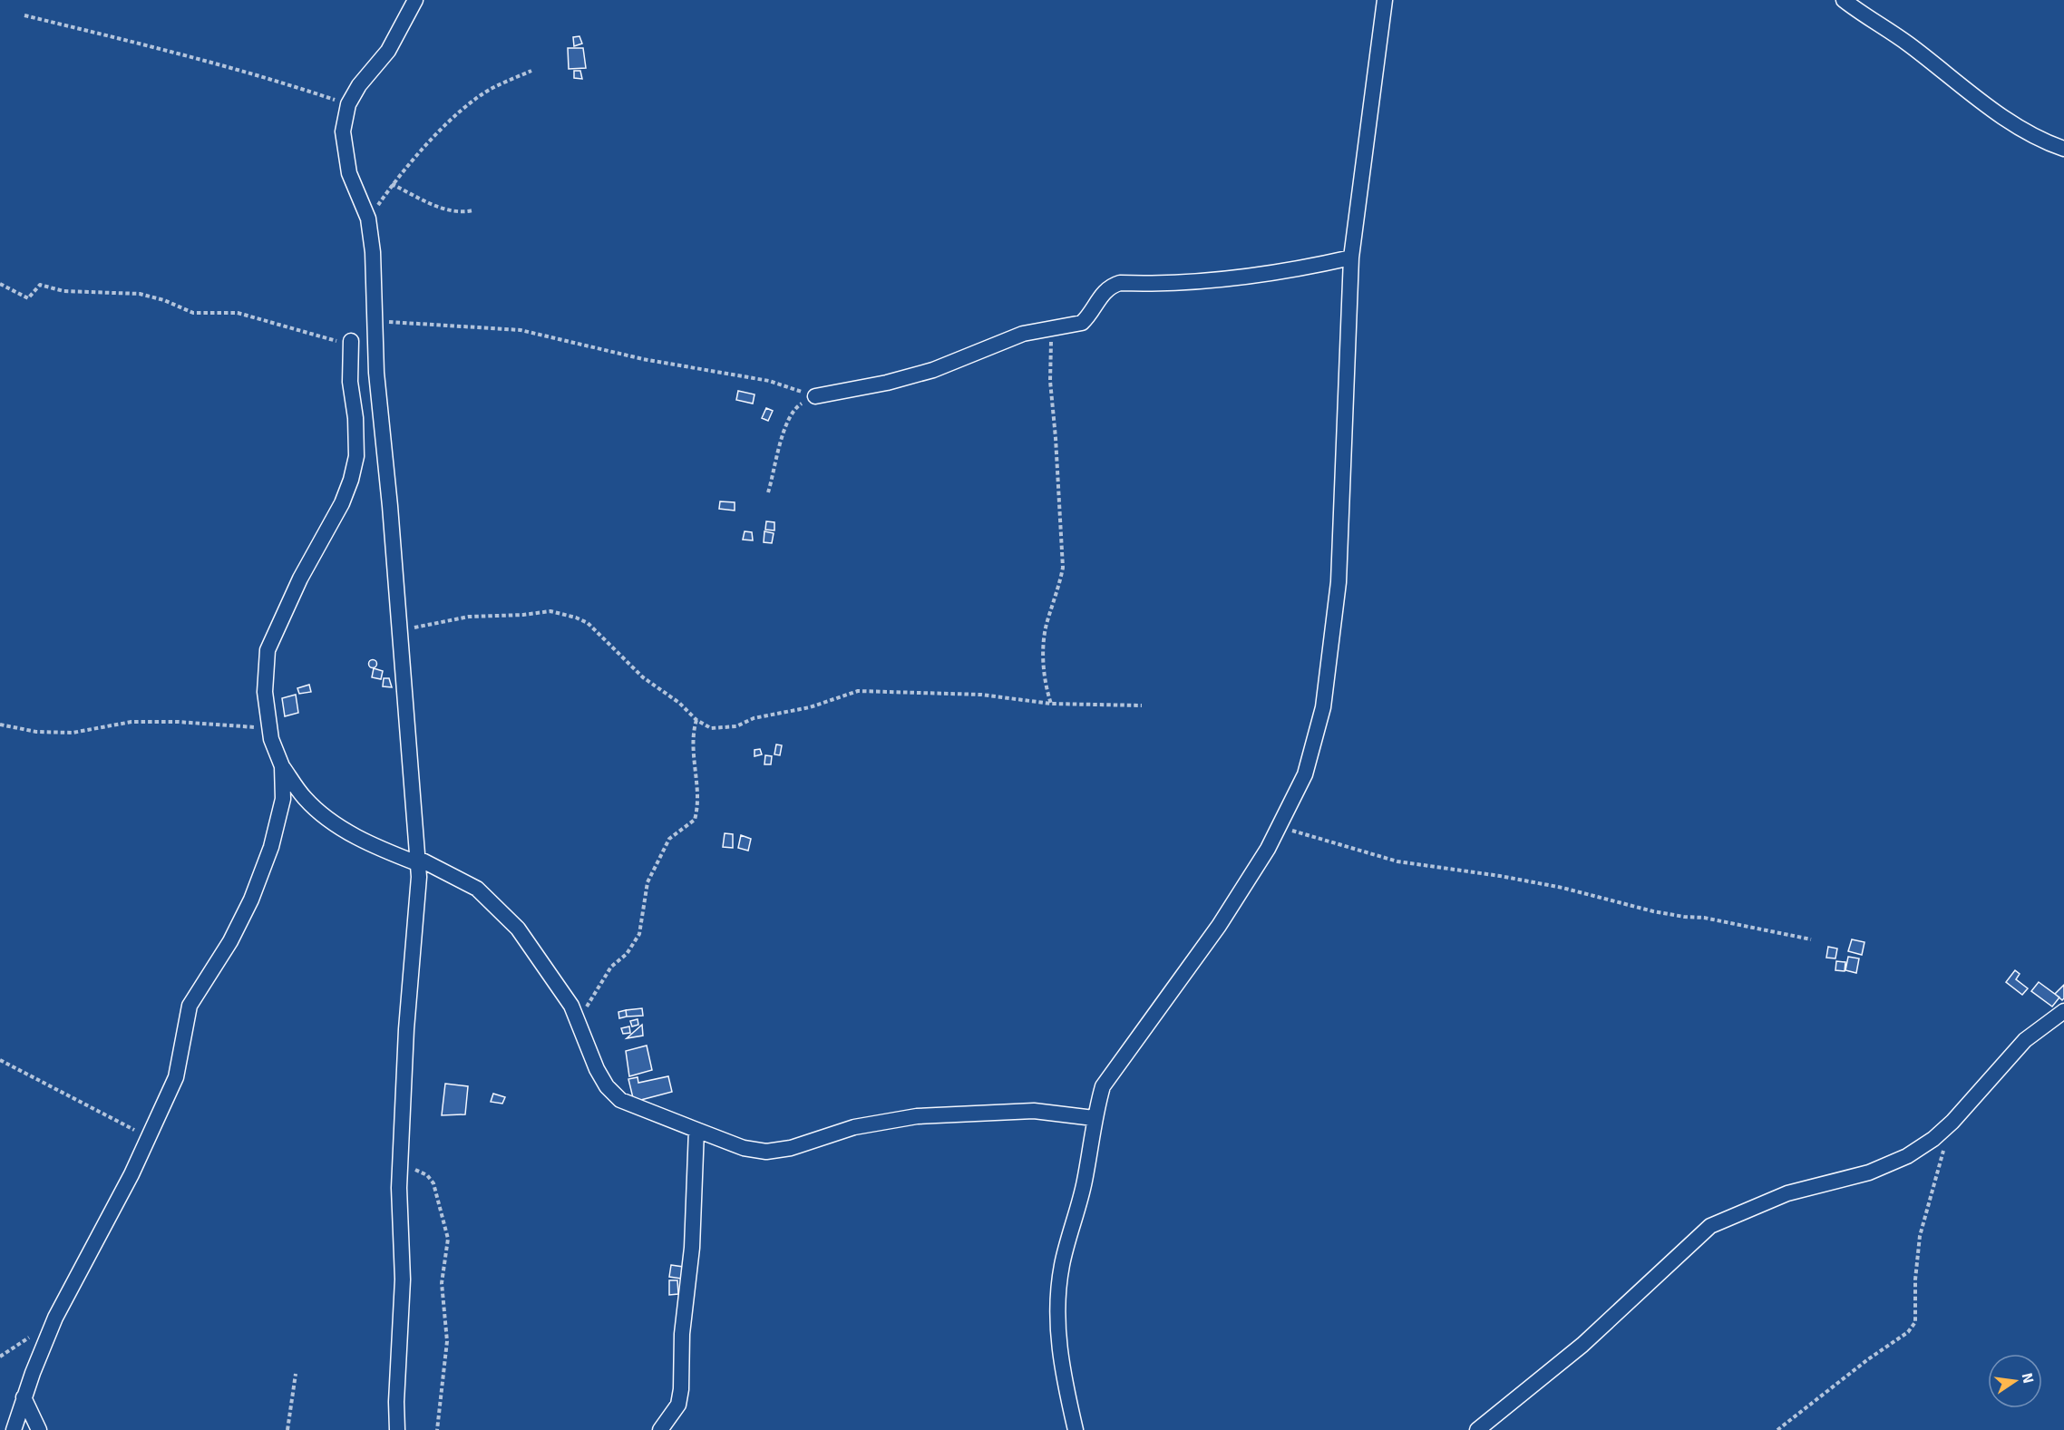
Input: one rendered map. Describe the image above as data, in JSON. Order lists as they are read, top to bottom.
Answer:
{
  "north": "right"
}
